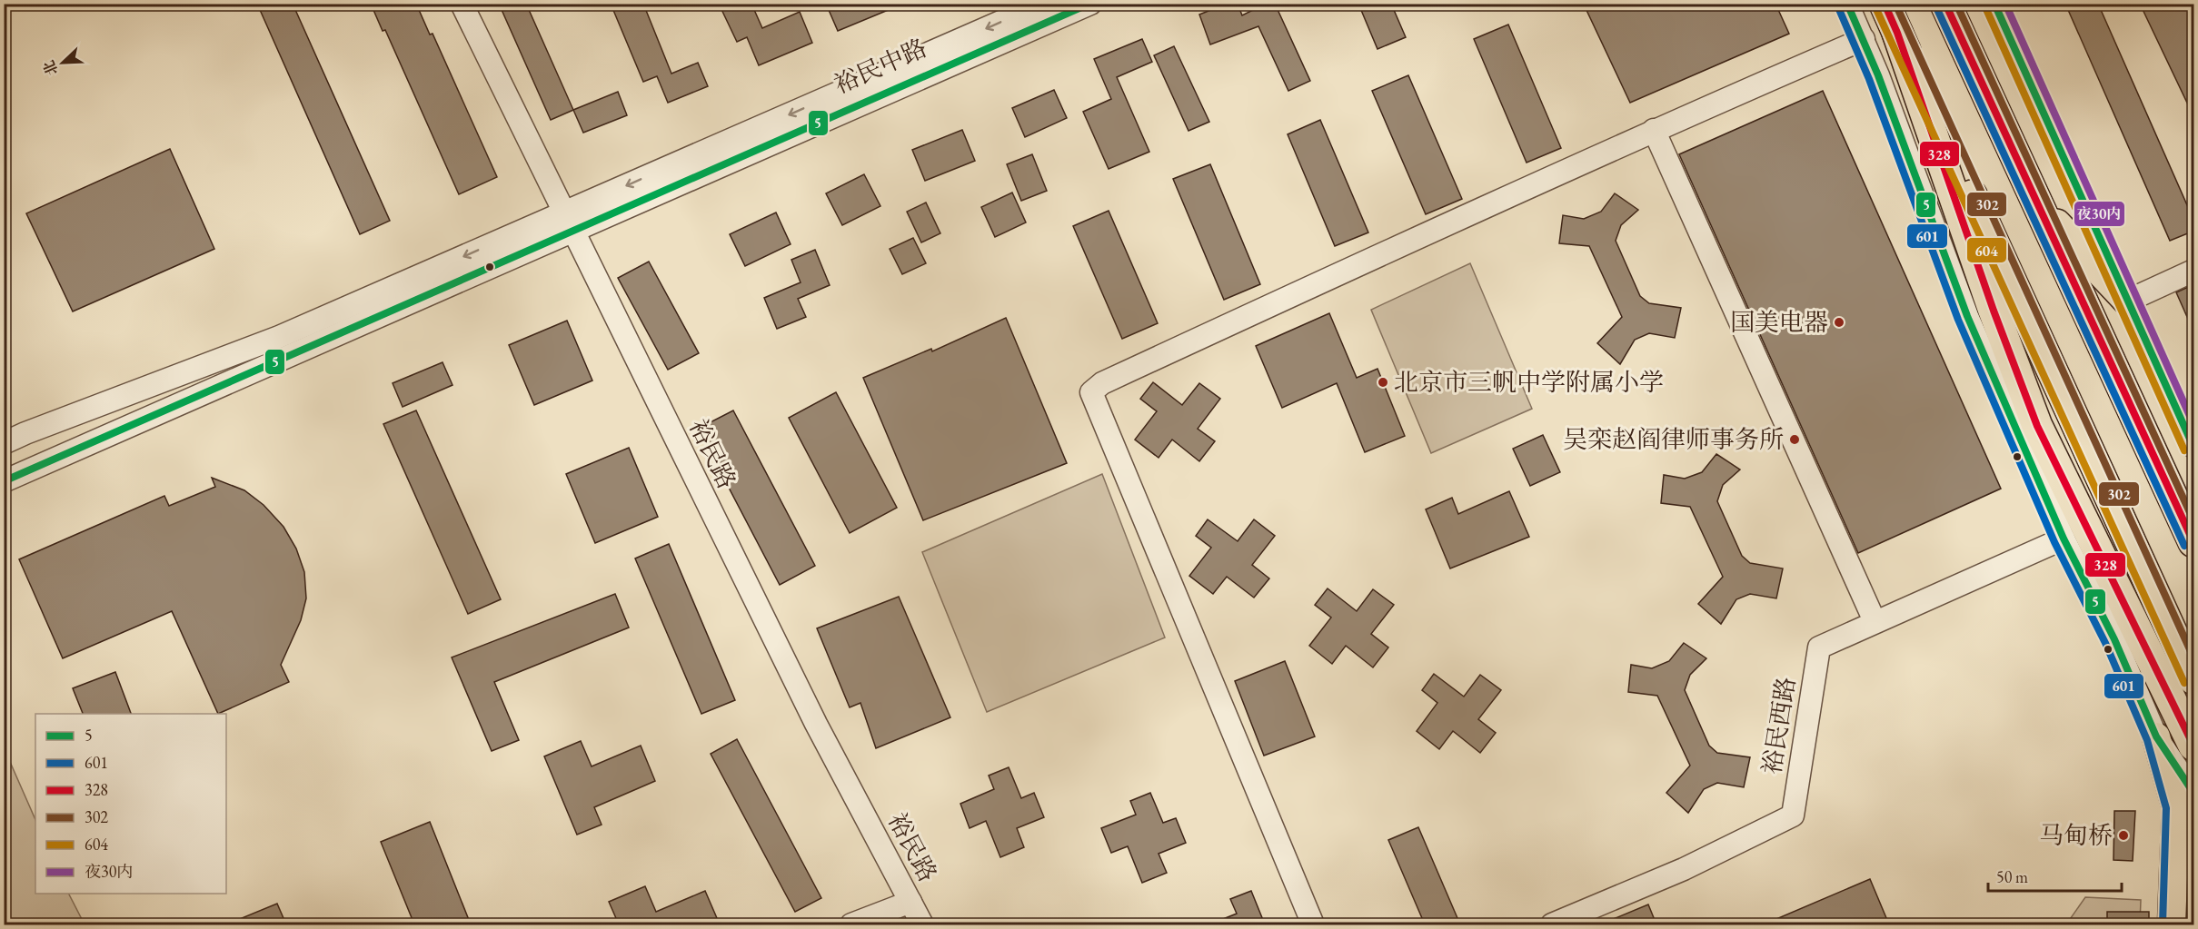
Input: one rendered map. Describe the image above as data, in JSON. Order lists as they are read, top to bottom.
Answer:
{
  "streets": {
    "street": ["裕民中路", "裕民路", "裕民西路"]
  },
  "crossings": [
    ["裕民中路", "裕民路"]
  ],
  "places": [
    "国美电器",
    "北京市三帆中学附属小学",
    "吴栾赵阎律师事务所",
    "马甸桥"
  ],
  "lines": [
    "transit line 5",
    "transit line 328",
    "transit line 302",
    "transit line 夜30内",
    "transit line 601",
    "transit line 604"
  ],
  "legend": [
    "5",
    "601",
    "328",
    "302",
    "604",
    "夜30内"
  ],
  "scale_bar": "50 m",
  "north": "bottom left"
}
